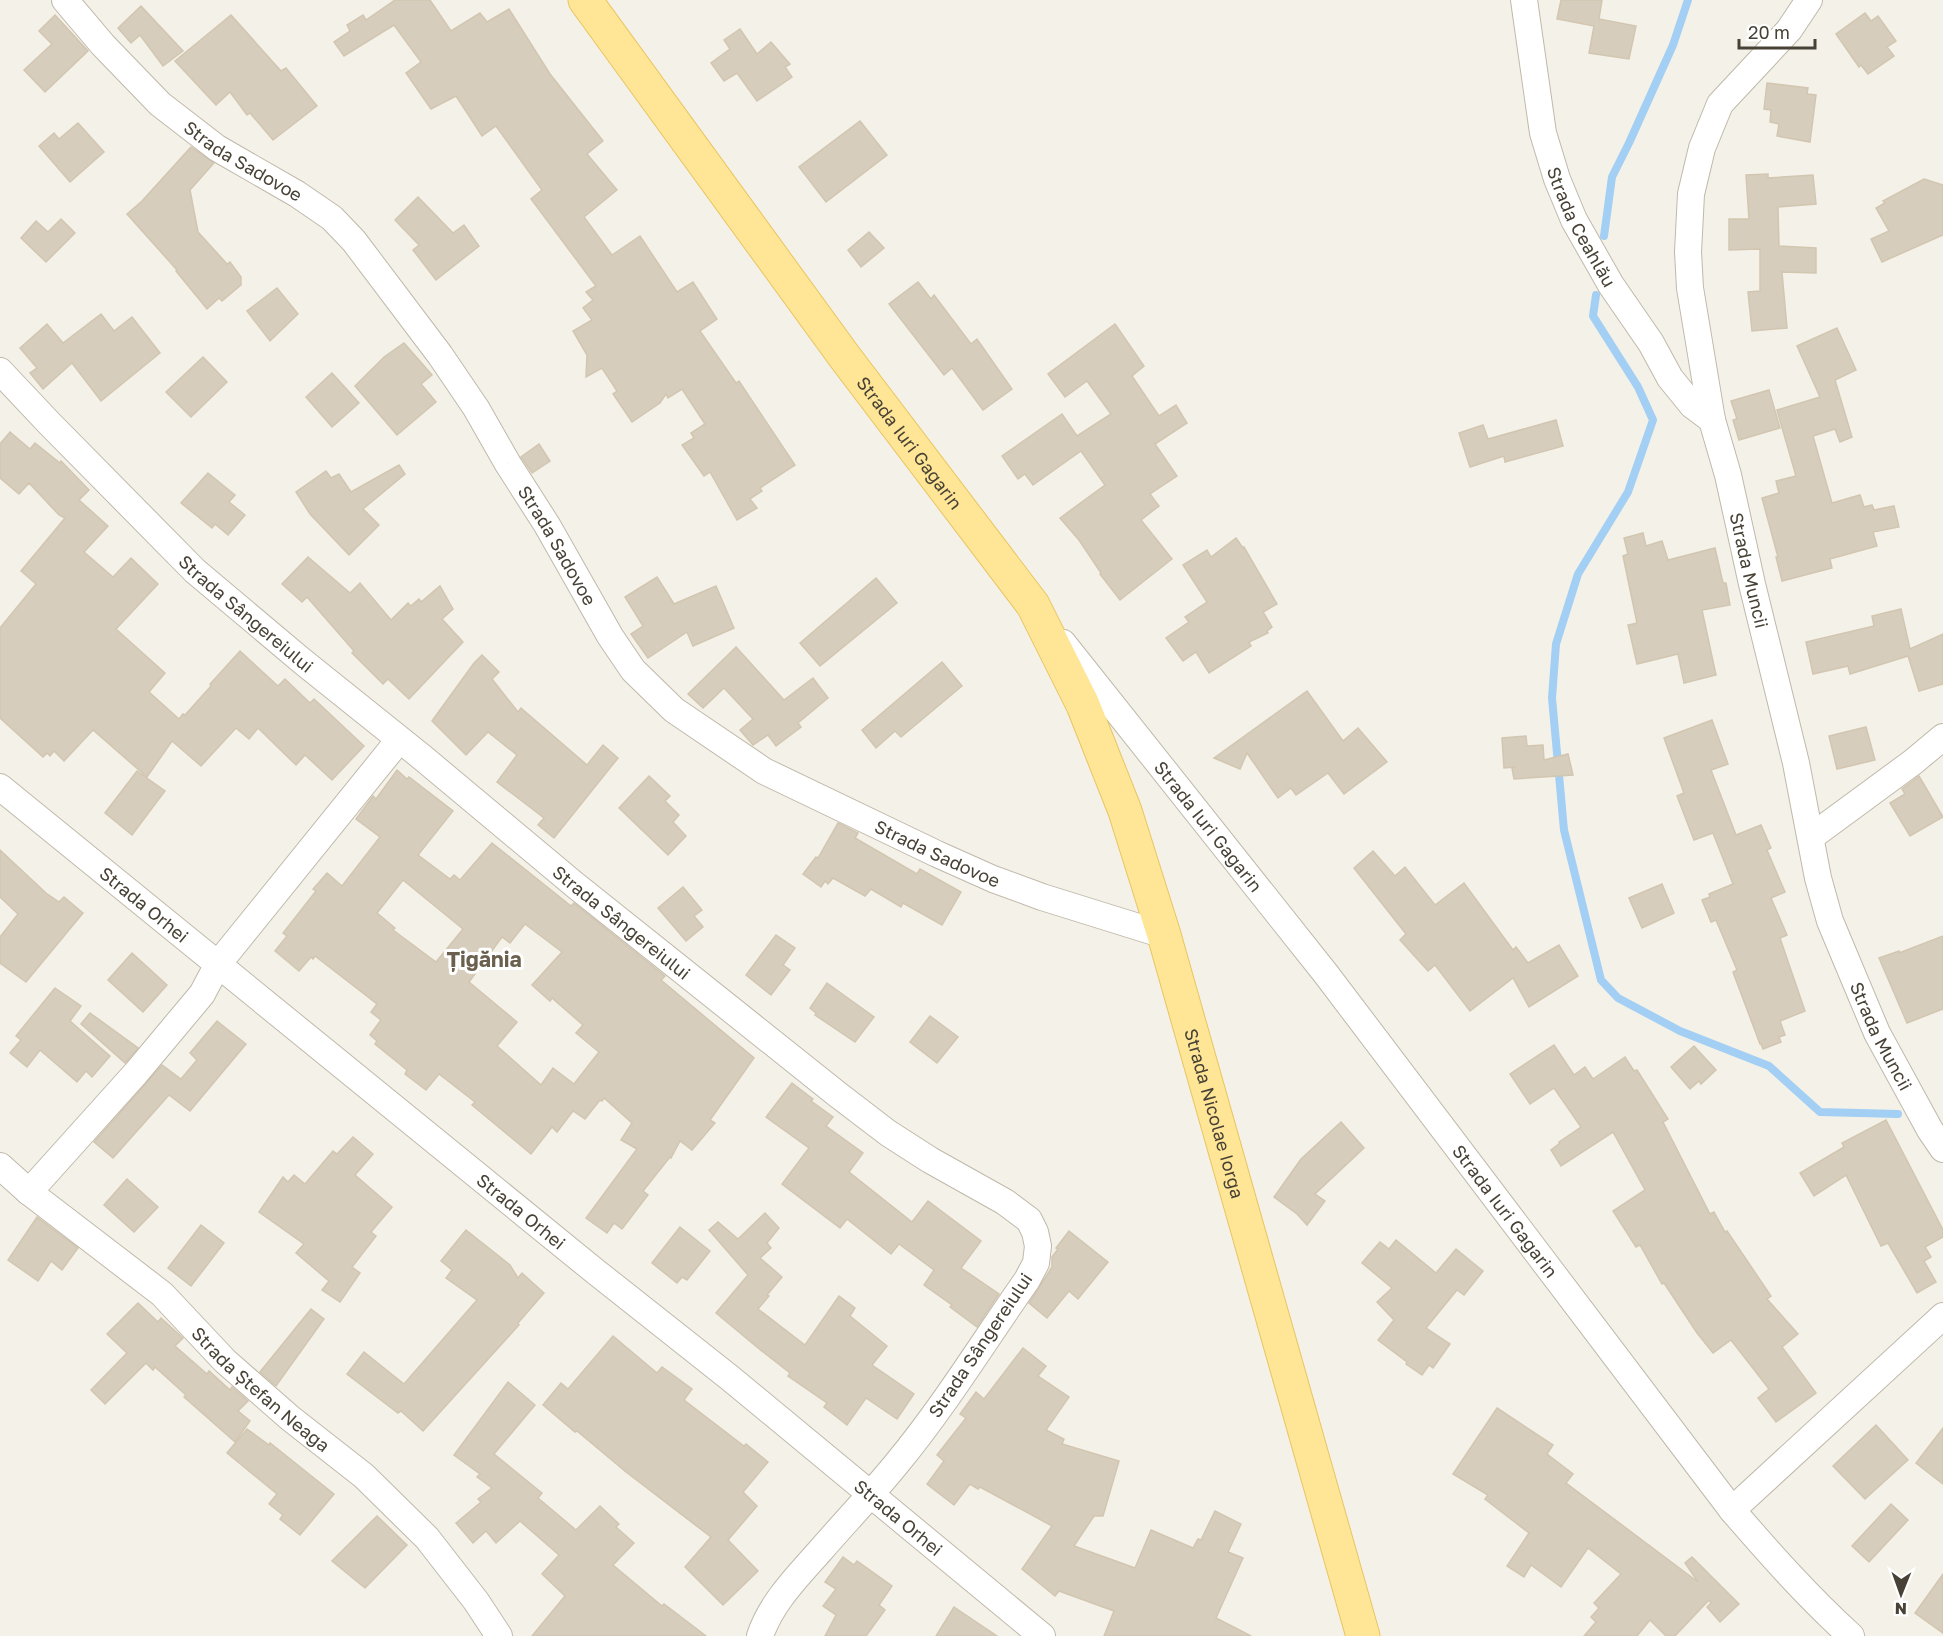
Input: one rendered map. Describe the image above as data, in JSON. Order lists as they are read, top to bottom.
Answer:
{
  "streets": {
    "main road": ["Strada Iuri Gagarin", "Strada Nicolae Iorga"],
    "street": [
      "Strada Sadovoe",
      "Strada Ceahlău",
      "Strada Muncii",
      "Strada Sângereiului",
      "Strada Orhei",
      "Strada Ștefan Neaga"
    ]
  },
  "crossings": [
    ["Strada Sadovoe", "Strada Nicolae Iorga"],
    ["Strada Ceahlău", "Strada Muncii"],
    ["Strada Iuri Gagarin", "Strada Nicolae Iorga"],
    ["Strada Sângereiului", "Strada Orhei"]
  ],
  "districts": ["Țigănia"],
  "scale_bar": "20 m",
  "north": "bottom"
}
